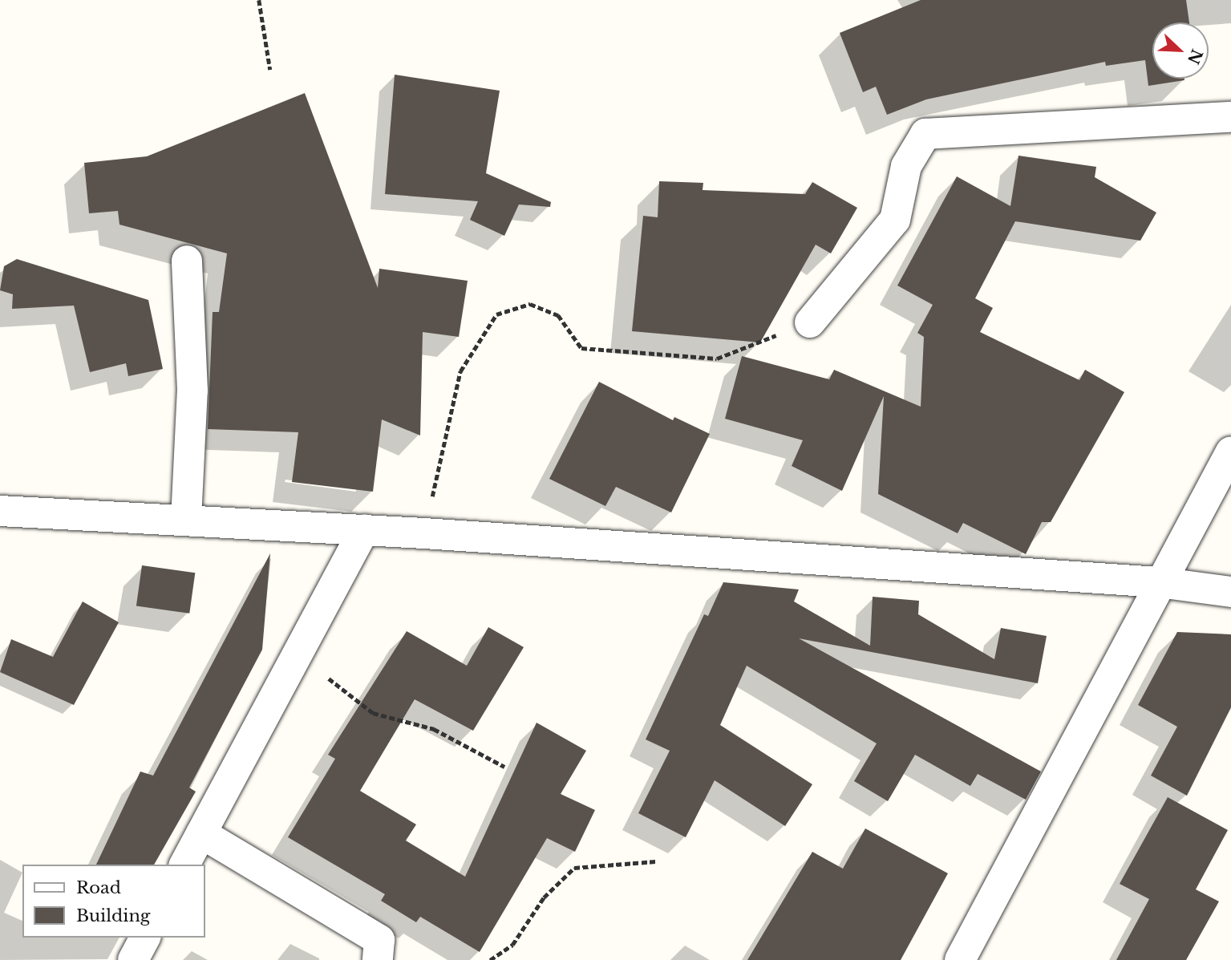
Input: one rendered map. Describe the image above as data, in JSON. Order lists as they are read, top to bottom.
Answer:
{
  "legend": ["Road", "Building"],
  "north": "bottom right"
}
